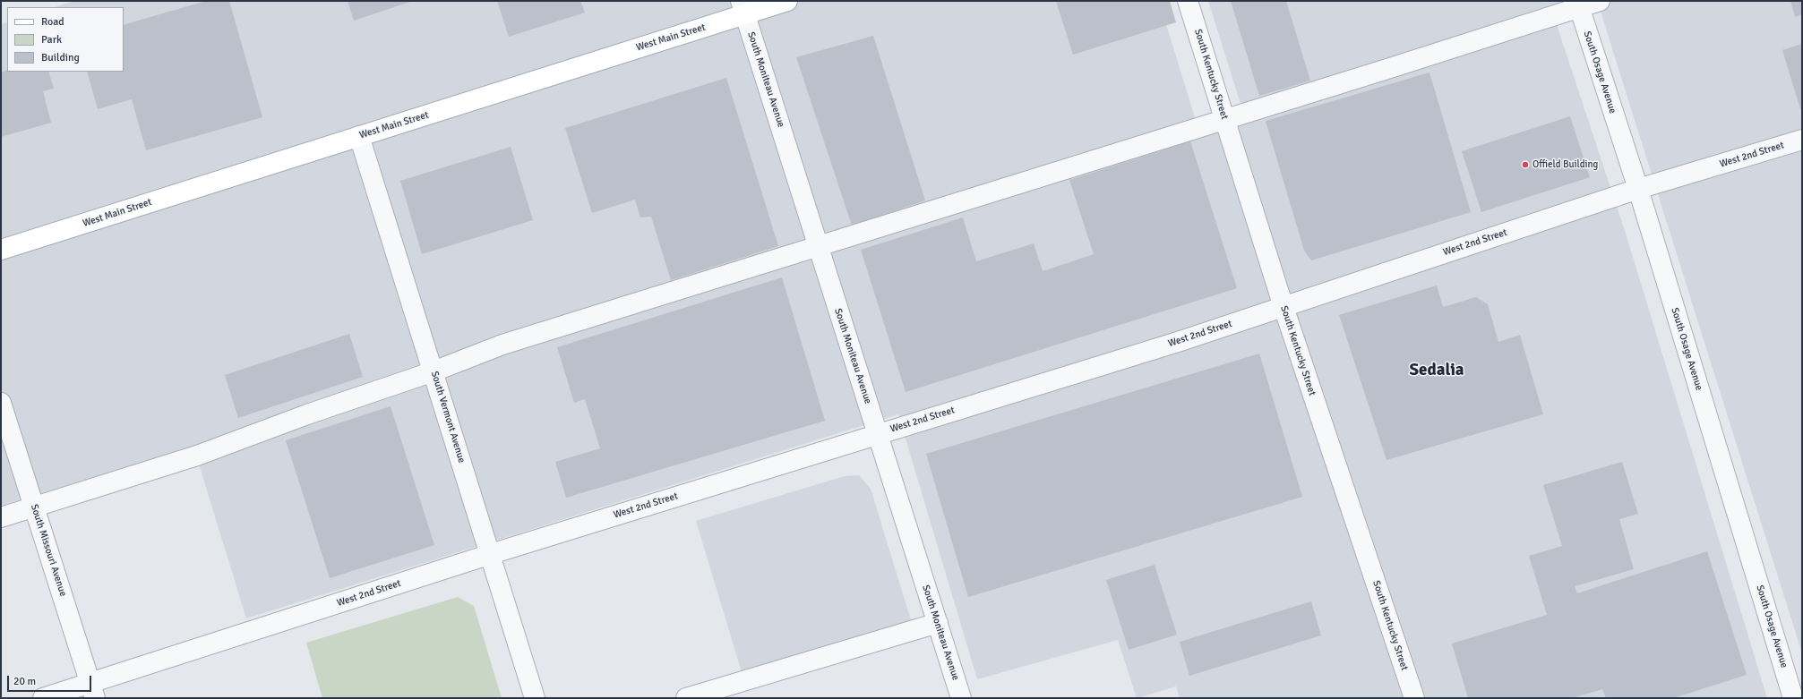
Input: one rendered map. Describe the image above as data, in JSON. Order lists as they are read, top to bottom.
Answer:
{
  "streets": {
    "main road": ["West Main Street"],
    "street": [
      "South Osage Avenue",
      "South Kentucky Street",
      "South Moniteau Avenue",
      "West 2nd Street",
      "South Vermont Avenue",
      "South Missouri Avenue"
    ]
  },
  "crossings": [
    ["West Main Street", "South Moniteau Avenue"],
    ["West Main Street", "South Vermont Avenue"],
    ["South Osage Avenue", "West 2nd Street"],
    ["South Kentucky Street", "West 2nd Street"],
    ["South Moniteau Avenue", "West 2nd Street"],
    ["West 2nd Street", "South Vermont Avenue"],
    ["West 2nd Street", "South Missouri Avenue"]
  ],
  "districts": ["Sedalia"],
  "places": ["Offield Building"],
  "legend": ["Road", "Park", "Building"],
  "scale_bar": "20 m"
}
